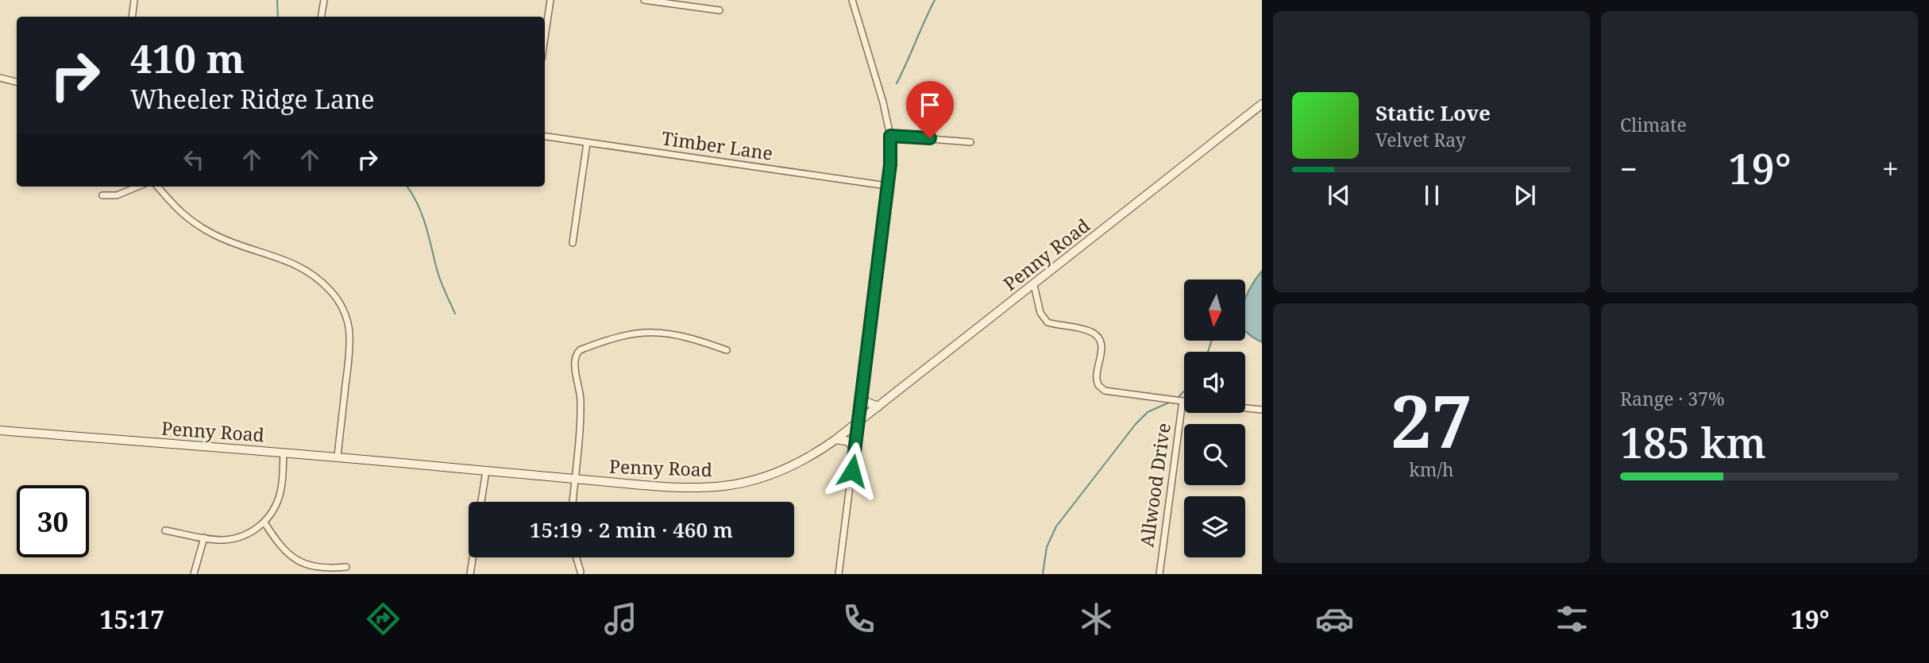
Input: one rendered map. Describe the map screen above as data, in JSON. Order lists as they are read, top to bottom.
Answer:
{
  "streets": {
    "street": ["Timber Lane", "Penny Road", "Allwood Drive"]
  },
  "north": "bottom",
  "page": {
    "tile": [
      "Climate",
      ["27", "km/h"],
      ["Range · 37%", "185 km"]
    ],
    "turn": ["410 m", "Wheeler Ridge Lane"],
    "song": ["Static Love", "Velvet Ray"],
    "heat": ["−", "19°", "+"],
    "limit": "30",
    "trip": "15:19 · 2 min · 460 m",
    "tabs": ["15:17", "19°"]
  }
}
